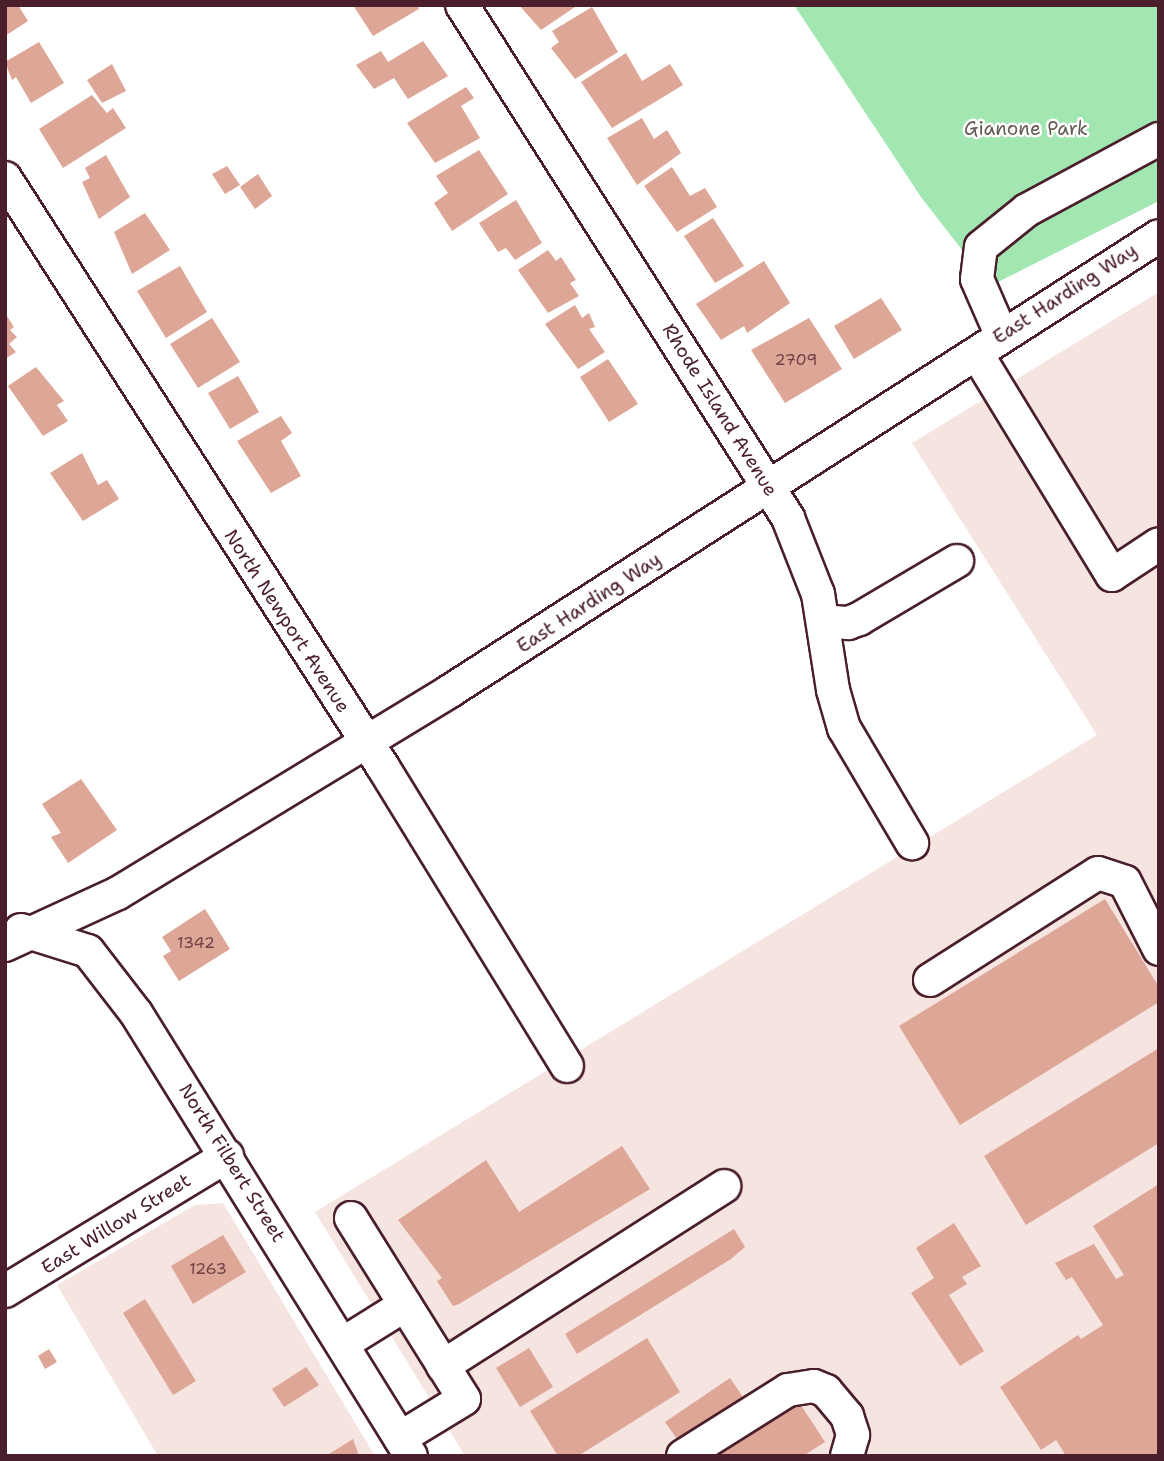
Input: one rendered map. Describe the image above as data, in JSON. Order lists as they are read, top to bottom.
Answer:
{
  "streets": {
    "street": [
      "East Harding Way",
      "Rhode Island Avenue",
      "North Newport Avenue",
      "North Filbert Street",
      "East Willow Street"
    ]
  },
  "crossings": [
    ["East Harding Way", "Rhode Island Avenue"],
    ["East Harding Way", "North Newport Avenue"],
    ["East Harding Way", "North Filbert Street"],
    ["North Filbert Street", "East Willow Street"]
  ],
  "parks": ["Gianone Park"],
  "house_numbers": ["2709", "1342", "1263"]
}
